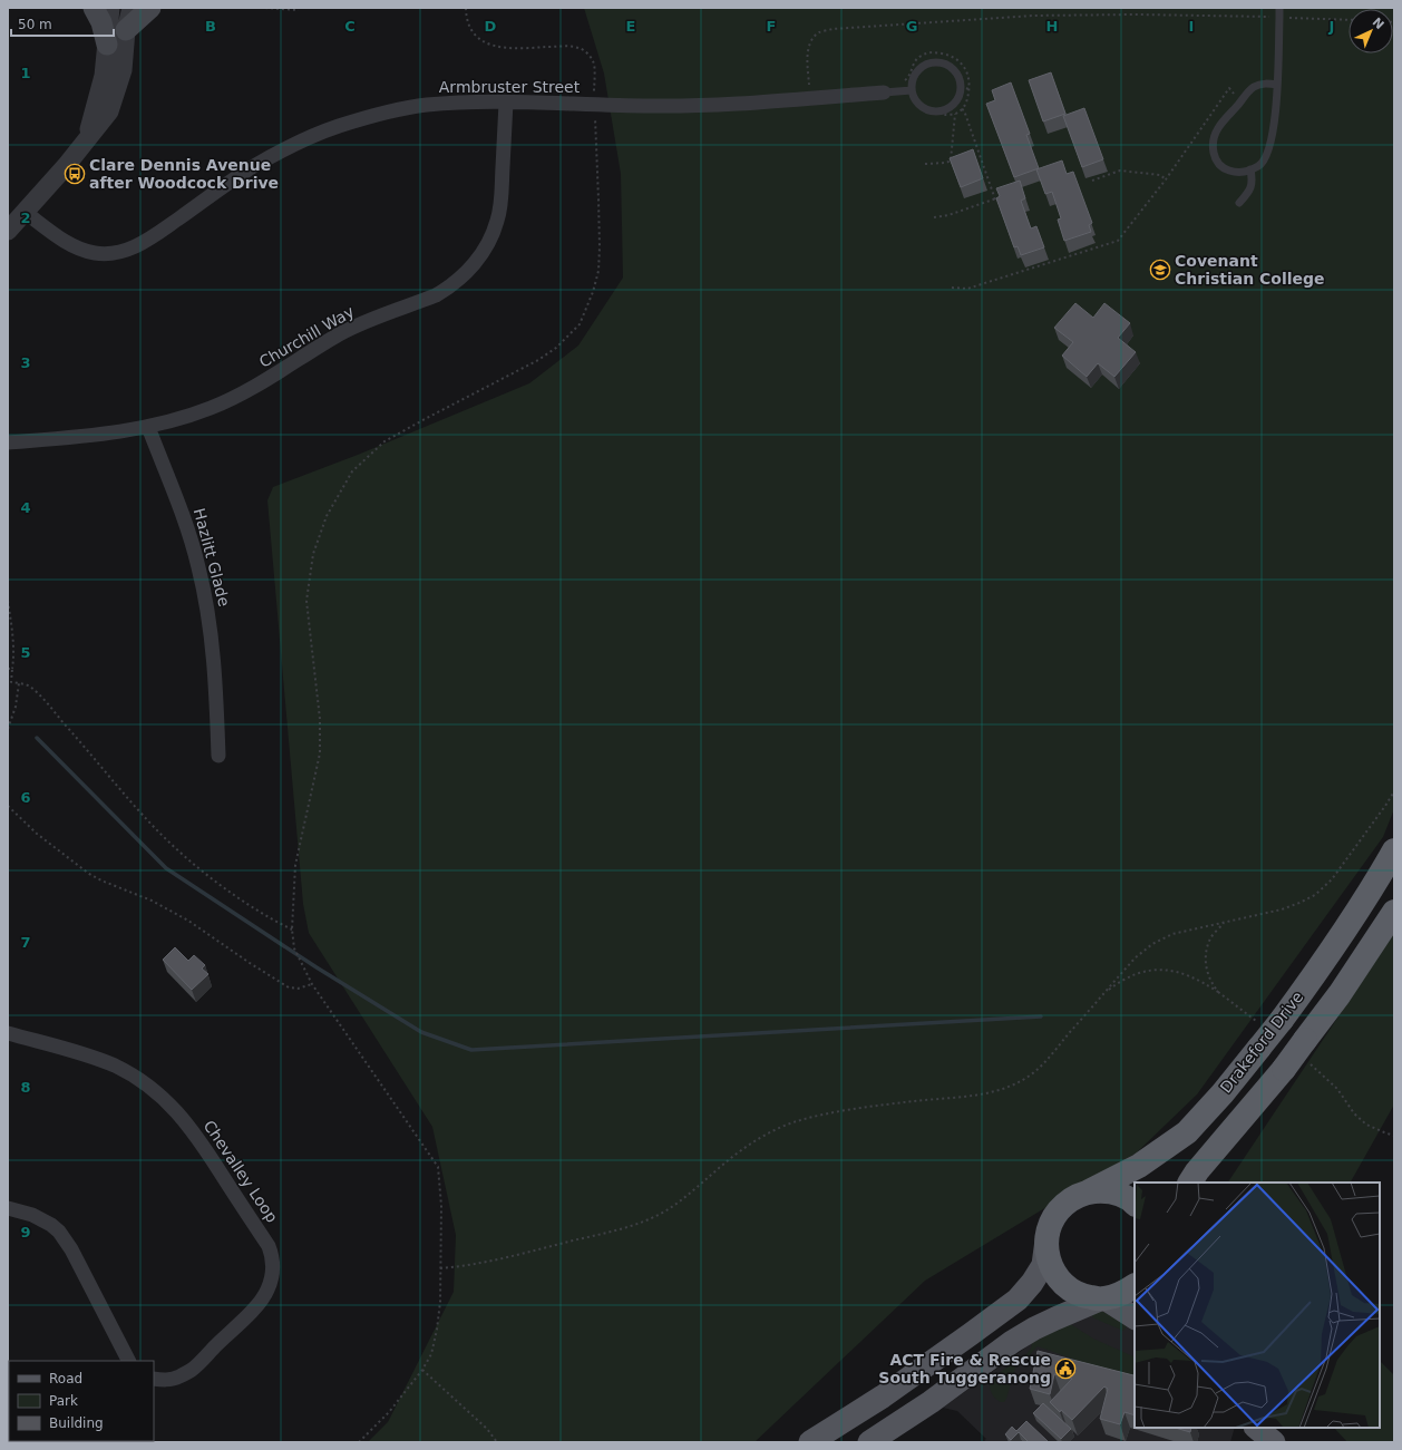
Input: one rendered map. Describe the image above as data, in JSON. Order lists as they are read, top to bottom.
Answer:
{
  "streets": {
    "highway": ["Drakeford Drive"],
    "street": [
      "Armbruster Street",
      "Churchill Way",
      "Hazlitt Glade",
      "Chevalley Loop"
    ]
  },
  "crossings": [
    ["Armbruster Street", "Churchill Way"],
    ["Churchill Way", "Hazlitt Glade"]
  ],
  "places": {
    "bus stop": ["Clare Dennis Avenue after Woodcock Drive"],
    "school or university": ["Covenant Christian College"],
    "public building": ["ACT Fire & Rescue South Tuggeranong"]
  },
  "legend": ["Road", "Park", "Building"],
  "scale_bar": "50 m",
  "north": "top right",
  "grid": {
    "columns": [
      "B",
      "C",
      "D",
      "E",
      "F",
      "G",
      "H",
      "I",
      "J"
    ],
    "rows": [
      "1",
      "2",
      "3",
      "4",
      "5",
      "6",
      "7",
      "8",
      "9"
    ]
  }
}
